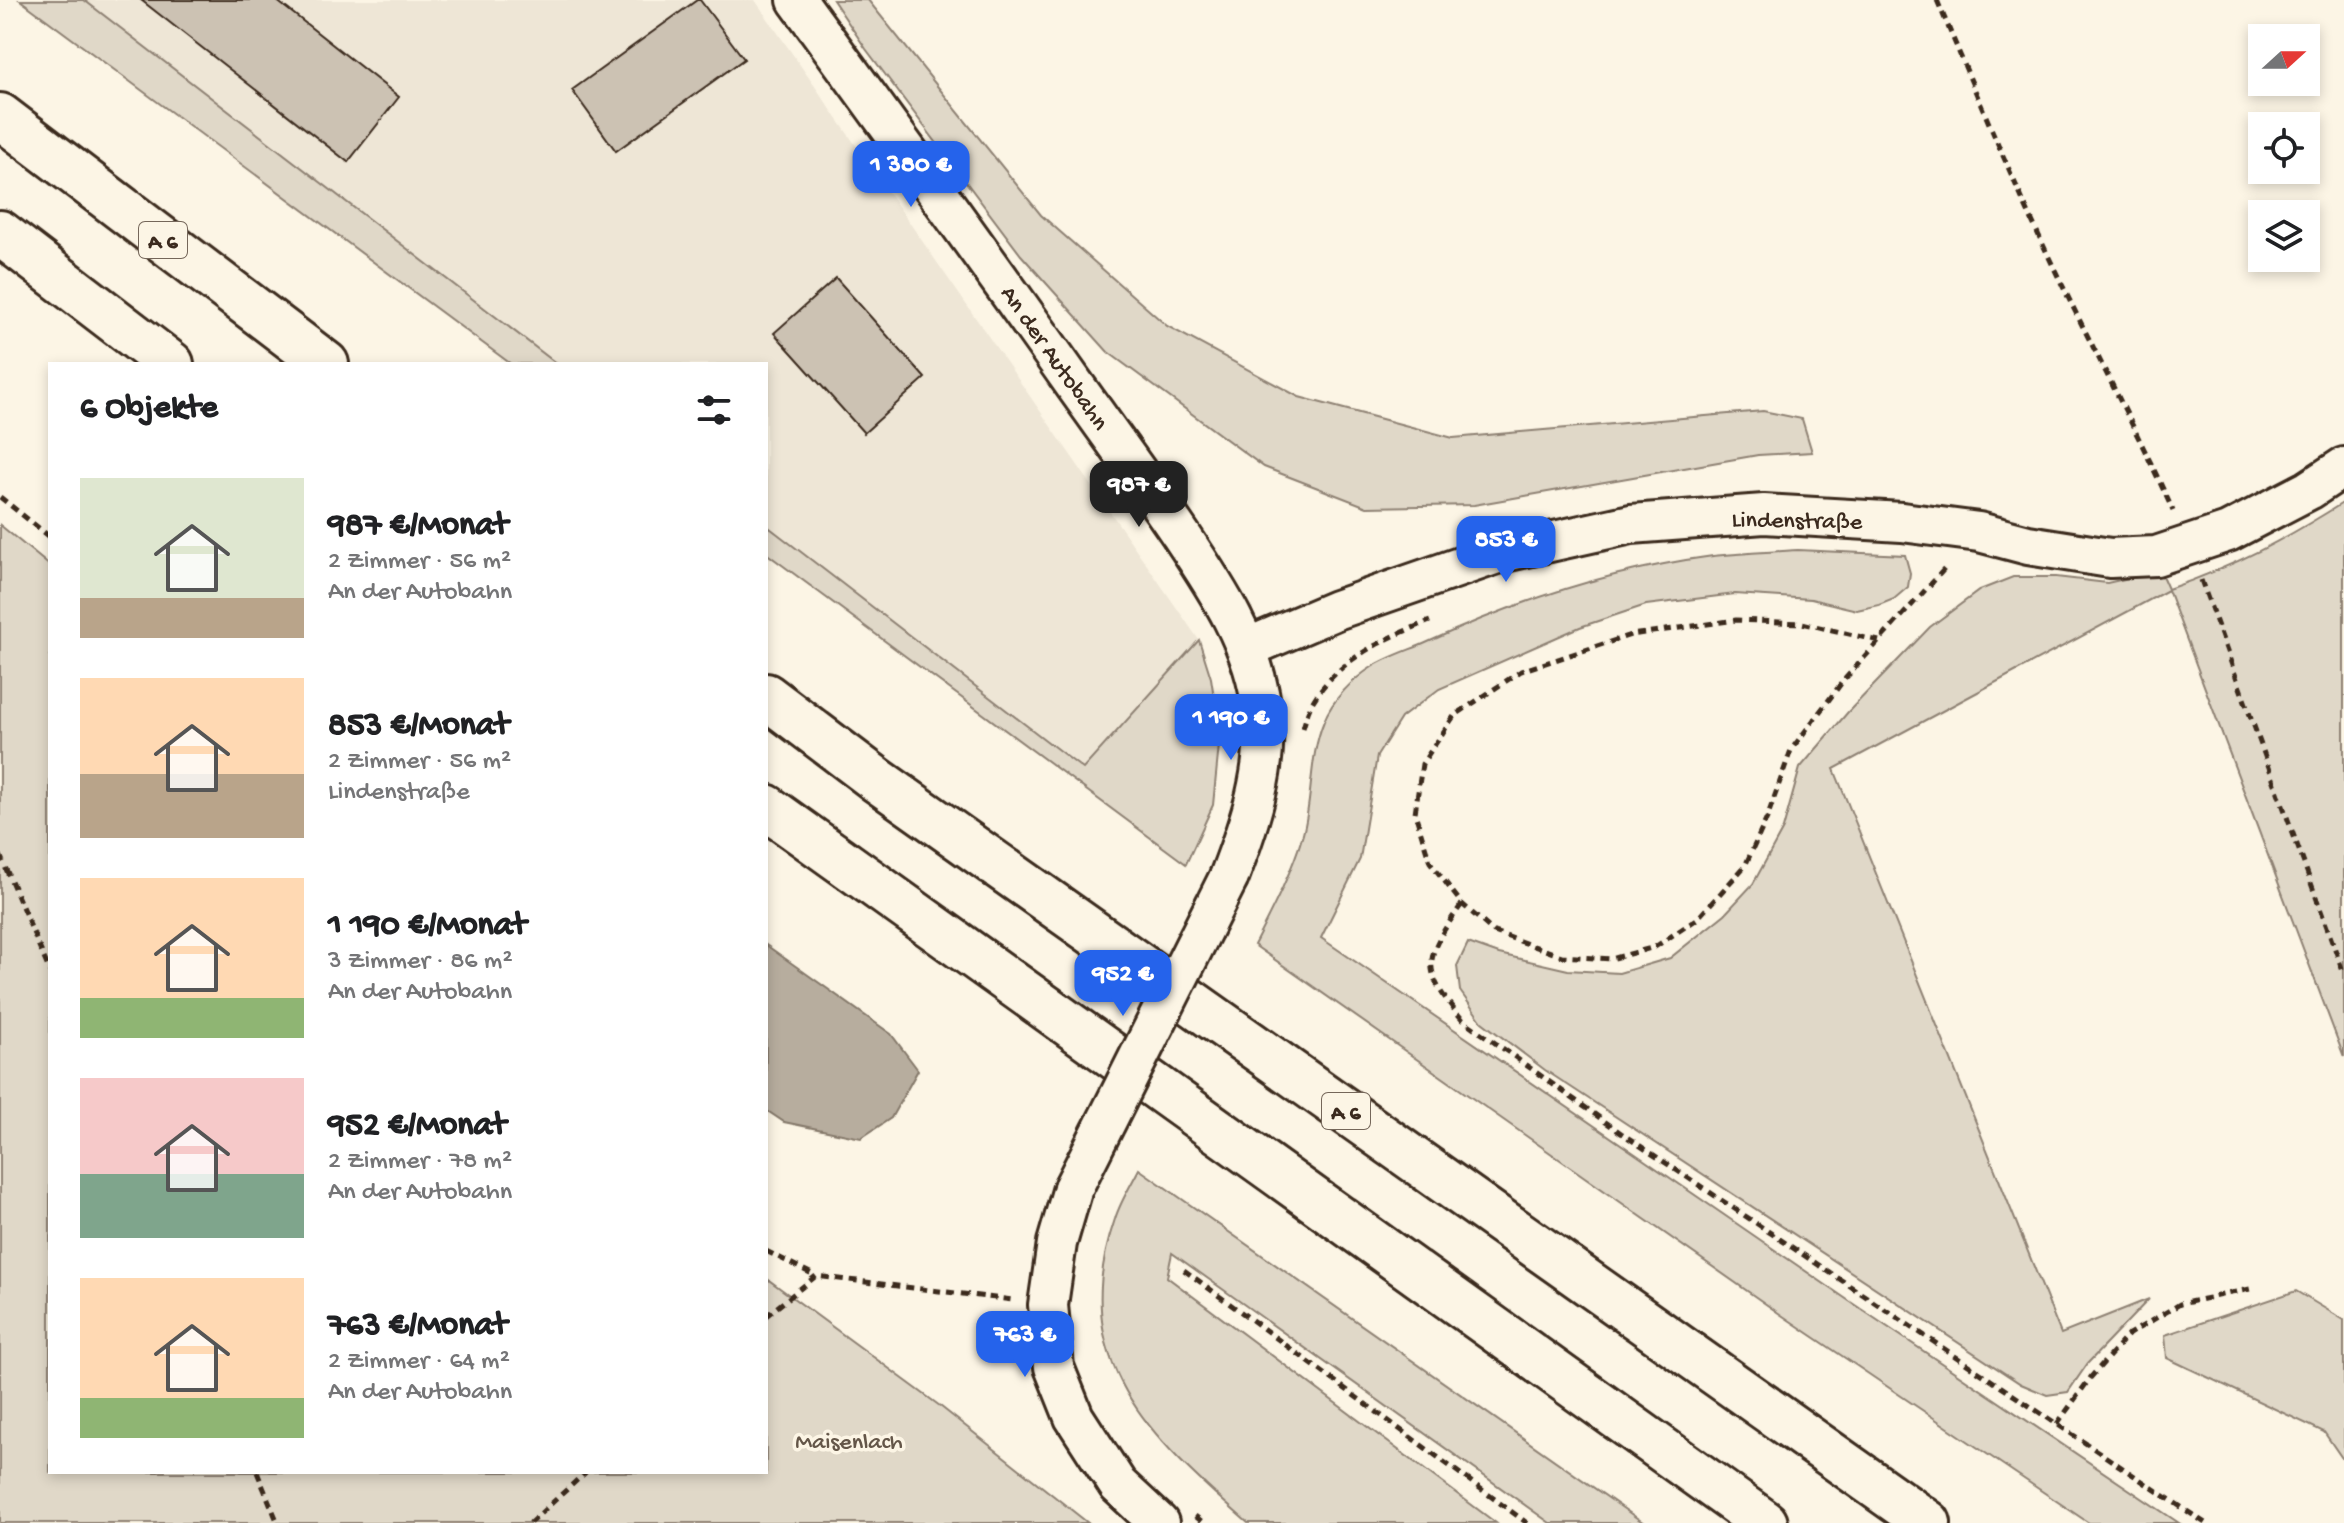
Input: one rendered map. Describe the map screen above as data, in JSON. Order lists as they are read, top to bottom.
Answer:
{
  "streets": {
    "highway": ["A 6"],
    "street": ["An der Autobahn", "Lindenstraße"]
  },
  "crossings": [
    ["An der Autobahn", "Lindenstraße"]
  ],
  "parks": ["Maisenlach"],
  "north": "right",
  "page": {
    "price": [
      "1 380 €",
      "987 €",
      "853 €",
      "1 190 €",
      "952 €",
      "763 €"
    ],
    "heading": "6 Objekte",
    "list": [
      {
        "name": "987 €/Monat",
        "note": "2 Zimmer · 56 m² · An der Autobahn"
      },
      {
        "name": "853 €/Monat",
        "note": "2 Zimmer · 56 m² · Lindenstraße"
      },
      {
        "name": "1 190 €/Monat",
        "note": "3 Zimmer · 86 m² · An der Autobahn"
      },
      {
        "name": "952 €/Monat",
        "note": "2 Zimmer · 78 m² · An der Autobahn"
      },
      {
        "name": "763 €/Monat",
        "note": "2 Zimmer · 64 m² · An der Autobahn"
      }
    ]
  }
}
